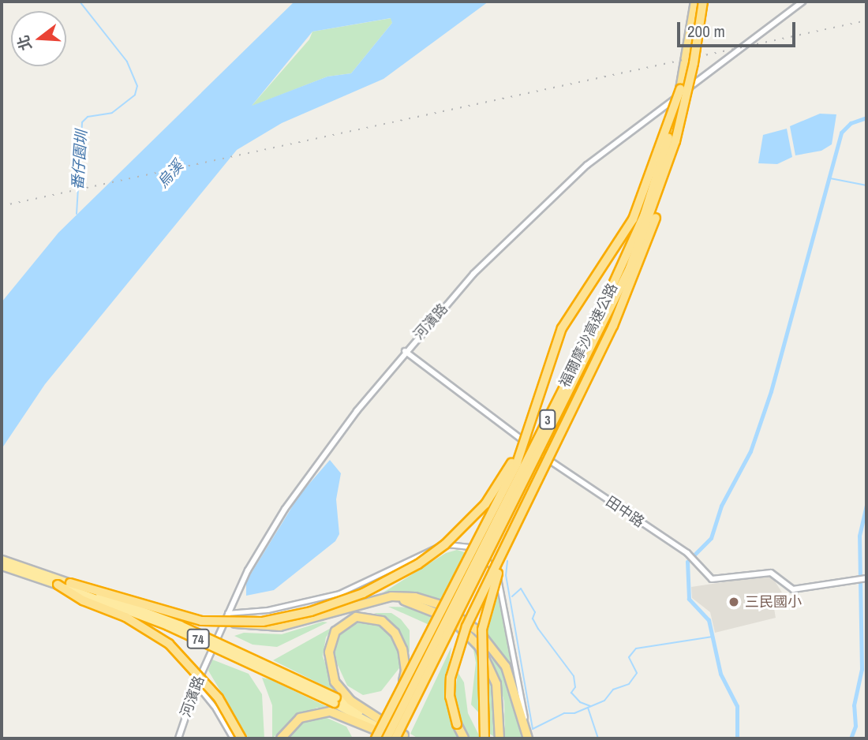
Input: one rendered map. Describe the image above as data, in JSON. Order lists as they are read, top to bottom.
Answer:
{
  "streets": {
    "highway": ["福爾摩沙高速公路", "3", "74"],
    "street": ["河濱路", "田中路"]
  },
  "crossings": [
    ["河濱路", "田中路"],
    ["福爾摩沙高速公路", "74"]
  ],
  "water": ["番仔園圳", "烏溪"],
  "places": ["三民國小"],
  "scale_bar": "200 m",
  "north": "left"
}
